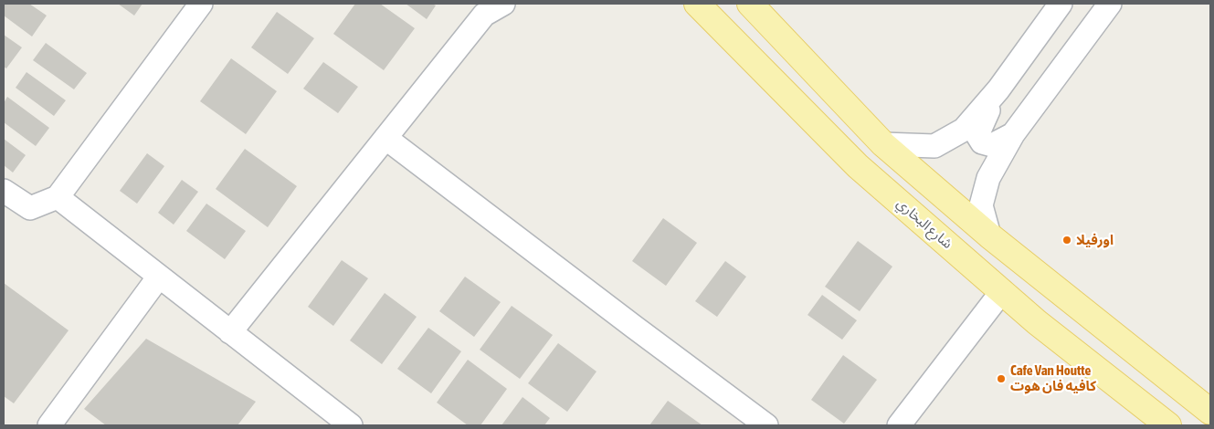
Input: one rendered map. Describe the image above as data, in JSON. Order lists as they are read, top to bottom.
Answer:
{
  "streets": {
    "main road": ["شارع البخاري"]
  },
  "places": ["اورفيلا", "Cafe Van Houtte كافيه فان هوت"]
}
